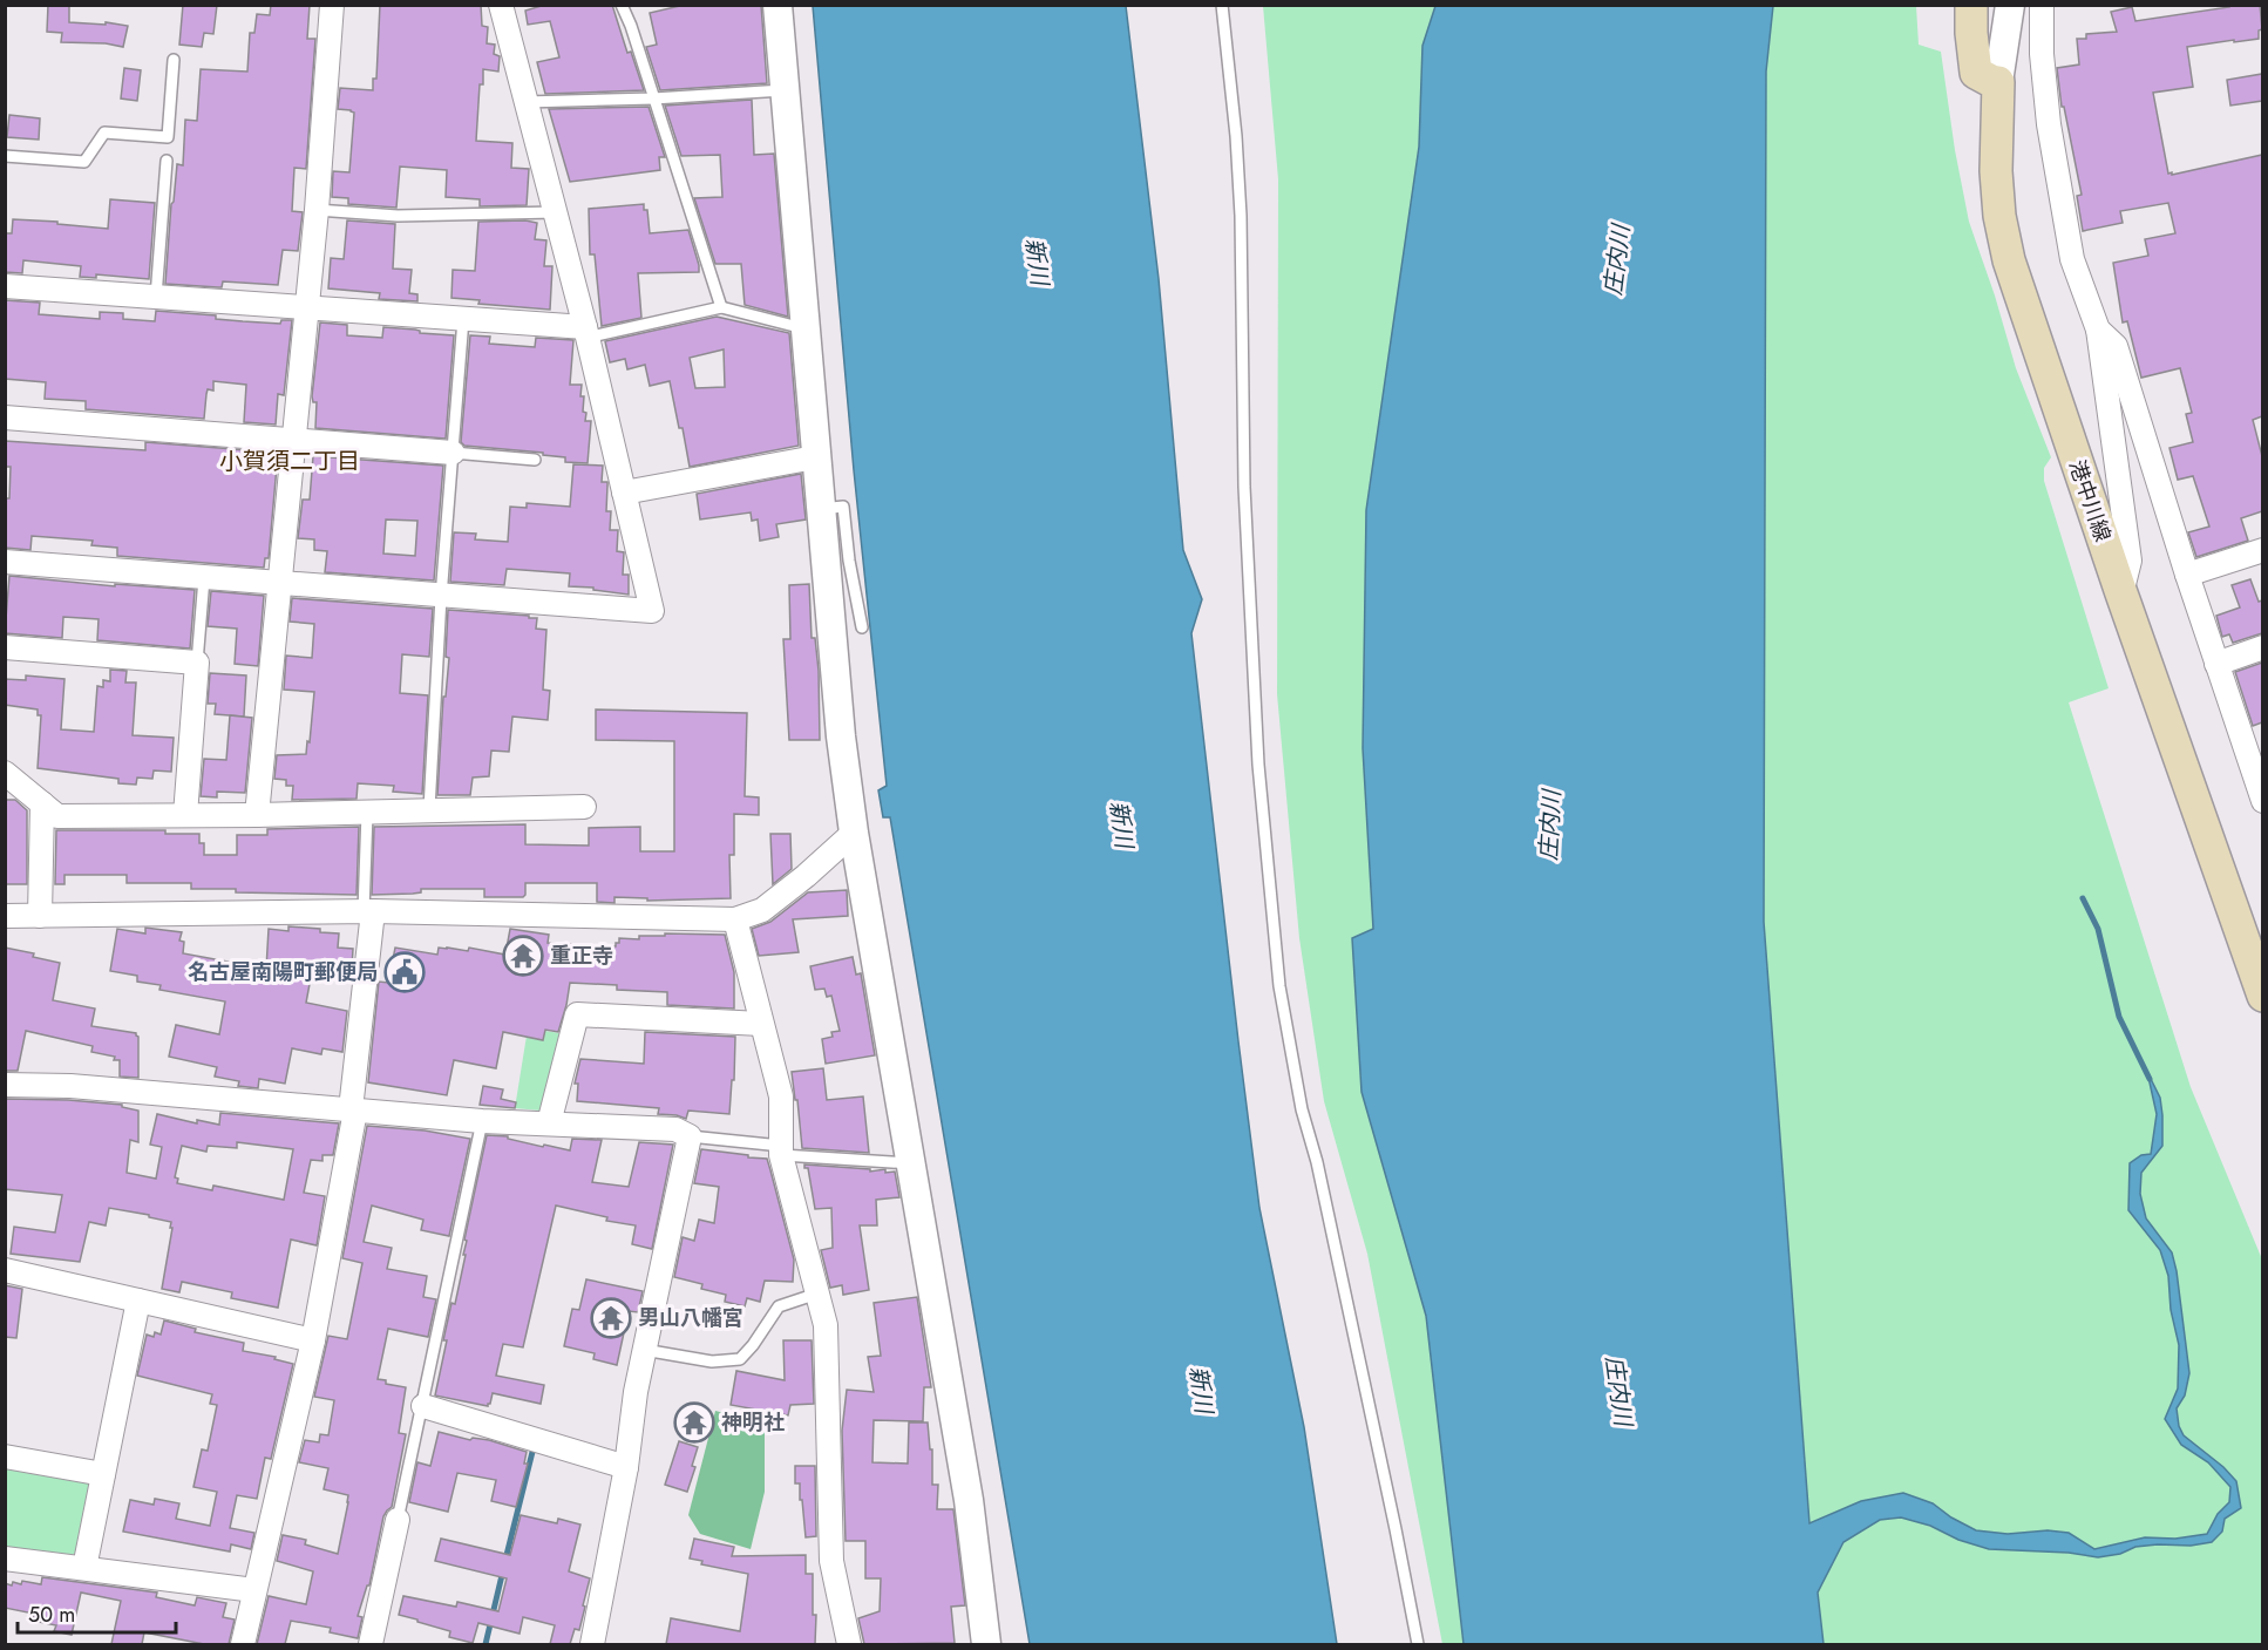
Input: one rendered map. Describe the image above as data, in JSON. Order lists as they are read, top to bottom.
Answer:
{
  "streets": {
    "main road": ["港中川線"]
  },
  "districts": ["小賀須二丁目"],
  "water": ["庄内川", "新川"],
  "places": {
    "temple": ["重正寺", "男山八幡宮", "神明社"],
    "public building": ["名古屋南陽町郵便局"]
  },
  "scale_bar": "50 m"
}
